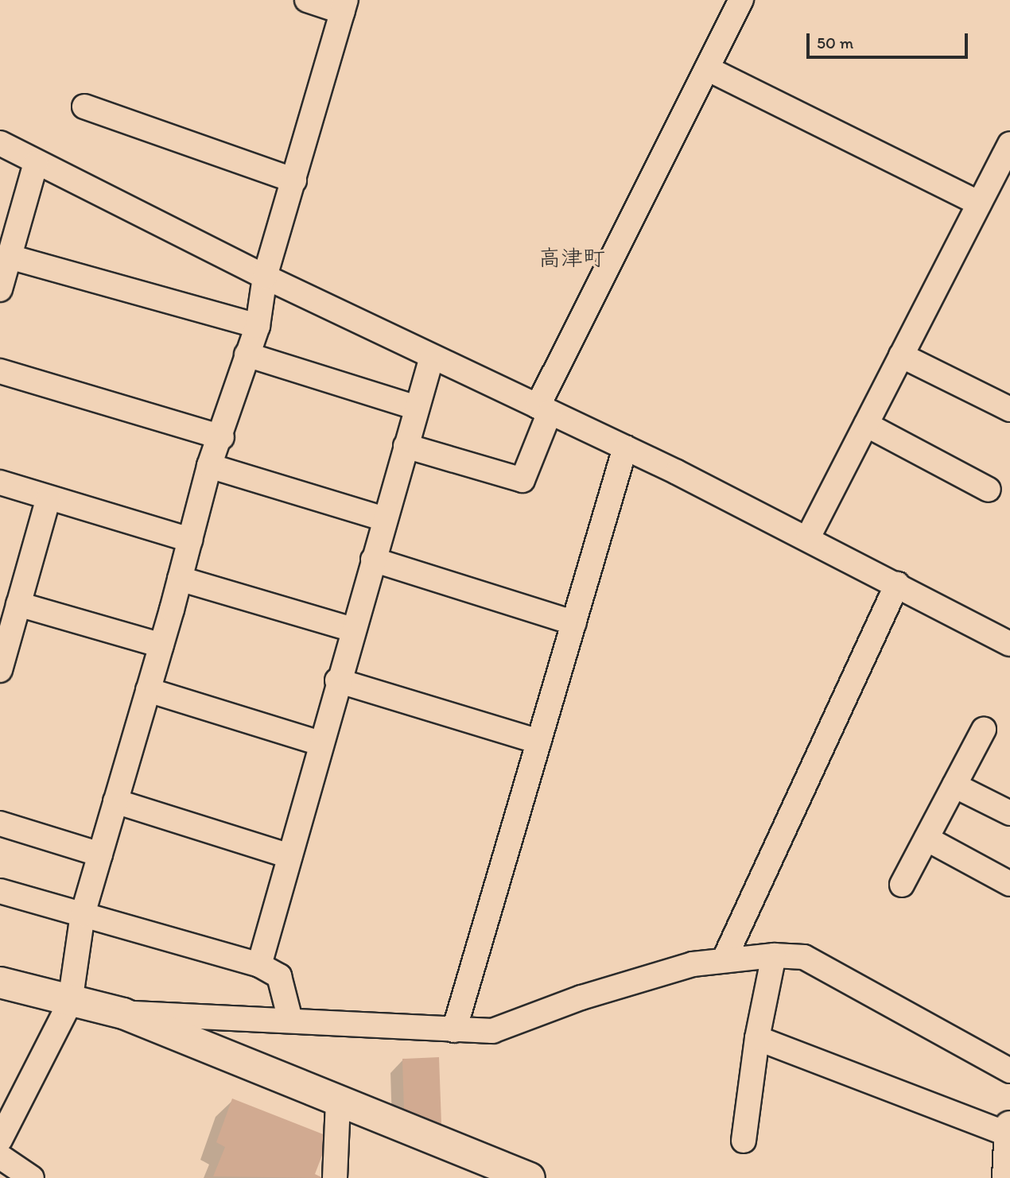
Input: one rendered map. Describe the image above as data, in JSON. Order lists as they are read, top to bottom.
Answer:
{
  "districts": ["高津町"],
  "scale_bar": "50 m"
}
